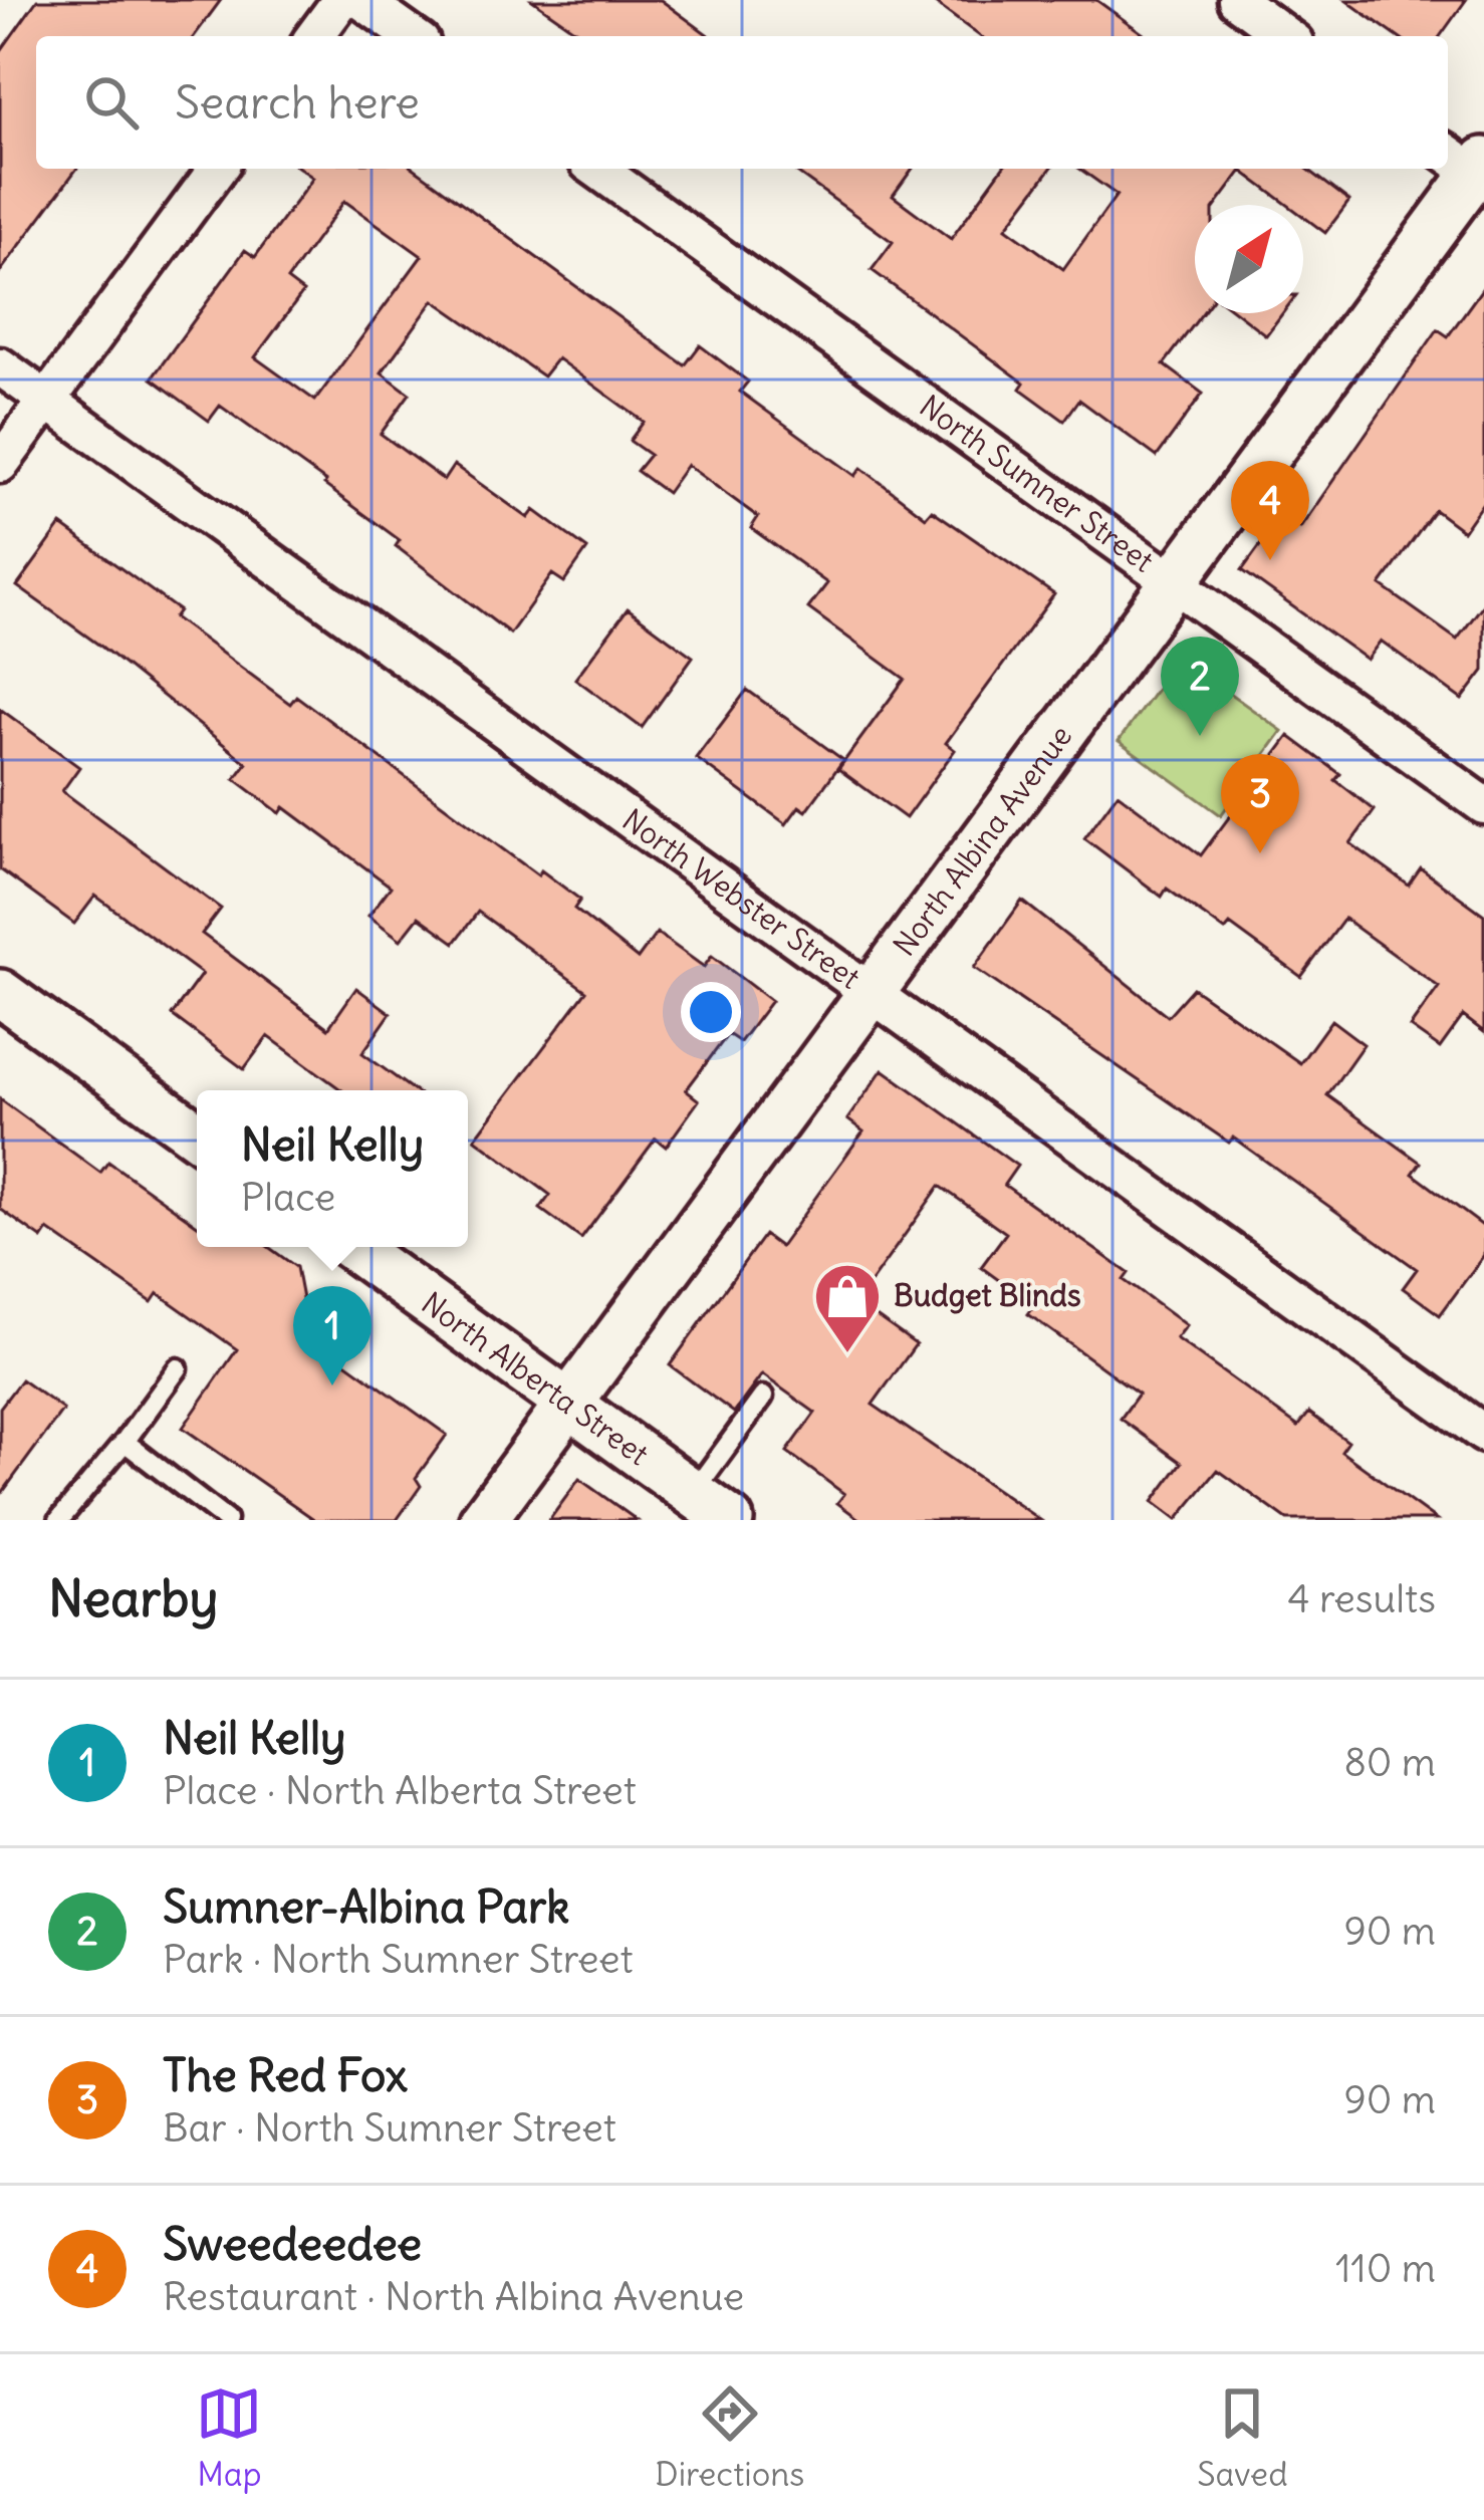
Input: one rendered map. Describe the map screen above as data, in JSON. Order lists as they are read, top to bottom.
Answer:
{
  "streets": {
    "street": [
      "North Sumner Street",
      "North Albina Avenue",
      "North Webster Street",
      "North Alberta Street"
    ]
  },
  "crossings": [
    ["North Sumner Street", "North Albina Avenue"],
    ["North Albina Avenue", "North Webster Street"],
    ["North Albina Avenue", "North Alberta Street"]
  ],
  "places": {
    "shop": ["Budget Blinds"]
  },
  "north": "top right",
  "page": {
    "search": "Search here",
    "pins": [
      "4",
      "2",
      "3",
      "1"
    ],
    "popup": ["Neil Kelly", "Place"],
    "heading": ["Nearby", "4 results"],
    "list": [
      {
        "mark": "1",
        "name": "Neil Kelly",
        "note": "Place · North Alberta Street",
        "value": "80 m"
      },
      {
        "mark": "2",
        "name": "Sumner-Albina Park",
        "note": "Park · North Sumner Street",
        "value": "90 m"
      },
      {
        "mark": "3",
        "name": "The Red Fox",
        "note": "Bar · North Sumner Street",
        "value": "90 m"
      },
      {
        "mark": "4",
        "name": "Sweedeedee",
        "note": "Restaurant · North Albina Avenue",
        "value": "110 m"
      }
    ],
    "nav": ["Map", "Directions", "Saved"]
  }
}
